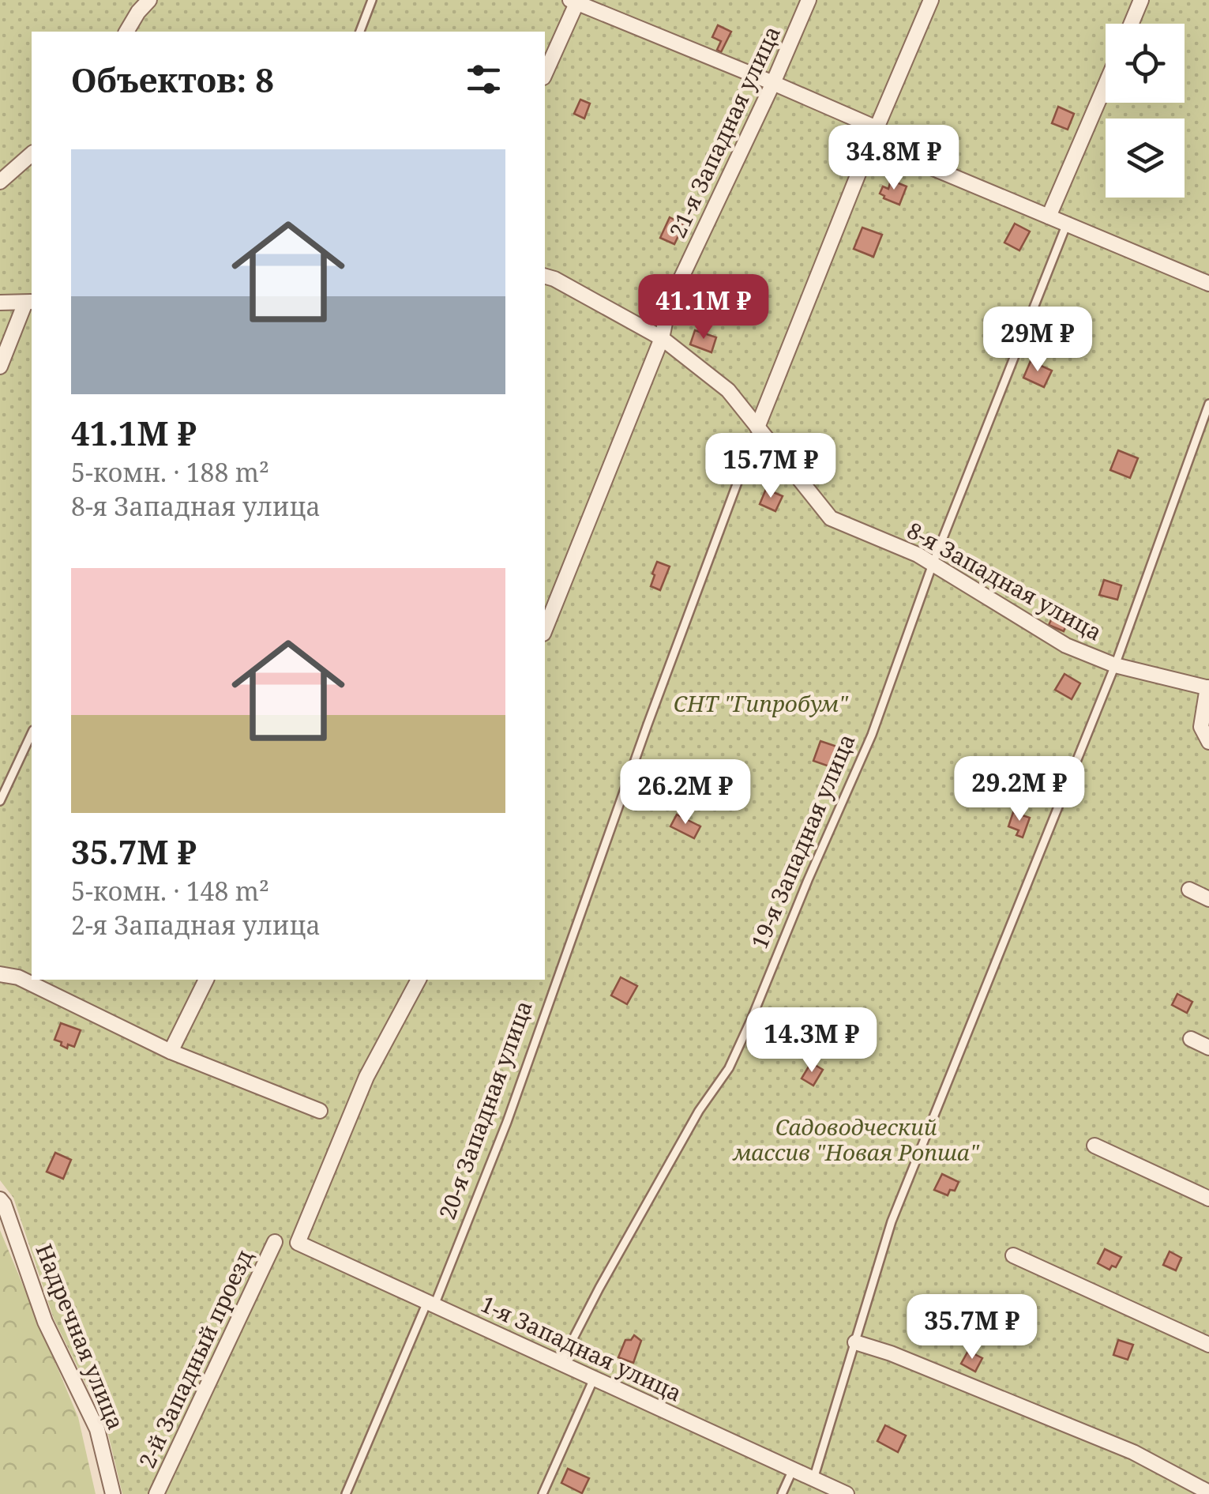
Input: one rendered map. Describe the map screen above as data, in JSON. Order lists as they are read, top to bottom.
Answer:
{
  "streets": {
    "street": [
      "21-я Западная улица",
      "8-я Западная улица",
      "20-я Западная улица",
      "Надречная улица",
      "1-я Западная улица",
      "2-й Западный проезд"
    ],
    "lane": ["19-я Западная улица"]
  },
  "crossings": [
    ["21-я Западная улица", "8-я Западная улица"],
    ["8-я Западная улица", "19-я Западная улица"],
    ["8-я Западная улица", "20-я Западная улица"],
    ["19-я Западная улица", "1-я Западная улица"],
    ["20-я Западная улица", "1-я Западная улица"]
  ],
  "parks": ["СНТ \"Гипробум\"", "Садоводческий массив \"Новая Ропша\""],
  "page": {
    "heading": "Объектов: 8",
    "price": [
      "34.8M ₽",
      "41.1M ₽",
      "29M ₽",
      "15.7M ₽",
      "29.2M ₽",
      "26.2M ₽",
      "14.3M ₽",
      "35.7M ₽"
    ],
    "list": [
      {
        "name": "41.1M ₽",
        "note": "5-комн. · 188 m² · 8-я Западная улица"
      },
      {
        "name": "35.7M ₽",
        "note": "5-комн. · 148 m² · 2-я Западная улица"
      }
    ]
  }
}
